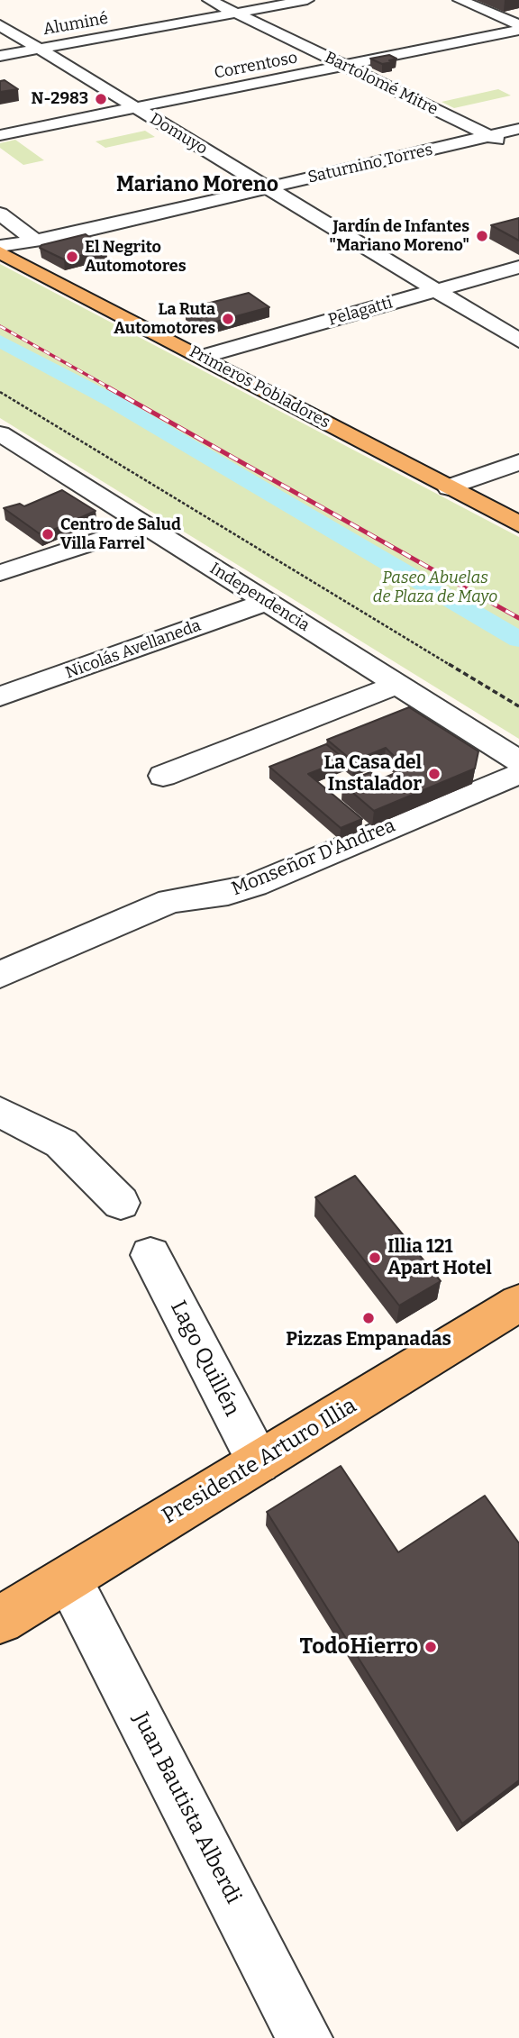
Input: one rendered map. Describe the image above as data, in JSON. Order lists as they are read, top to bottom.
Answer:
{
  "streets": {
    "main road": ["Primeros Pobladores", "Presidente Arturo Illia"],
    "street": [
      "Aluminé",
      "Correntoso",
      "Bartolomé Mitre",
      "Domuyo",
      "Saturnino Torres",
      "Pelagatti",
      "Independencia",
      "Nicolás Avellaneda",
      "Monseñor D'Andrea",
      "Lago Quillén",
      "Juan Bautista Alberdi"
    ]
  },
  "crossings": [
    ["Aluminé", "Bartolomé Mitre"],
    ["Aluminé", "Domuyo"],
    ["Correntoso", "Bartolomé Mitre"],
    ["Correntoso", "Domuyo"],
    ["Bartolomé Mitre", "Saturnino Torres"],
    ["Domuyo", "Saturnino Torres"],
    ["Domuyo", "Pelagatti"],
    ["Pelagatti", "Primeros Pobladores"],
    ["Independencia", "Nicolás Avellaneda"],
    ["Lago Quillén", "Presidente Arturo Illia"],
    ["Presidente Arturo Illia", "Juan Bautista Alberdi"]
  ],
  "districts": ["Mariano Moreno"],
  "parks": ["Paseo Abuelas de Plaza de Mayo"],
  "places": [
    "N-2983",
    "Jardín de Infantes \"Mariano Moreno\"",
    "El Negrito Automotores",
    "La Ruta Automotores",
    "Centro de Salud Villa Farrel",
    "La Casa del Instalador",
    "Illia 121 Apart Hotel",
    "Pizzas Empanadas",
    "TodoHierro"
  ]
}
